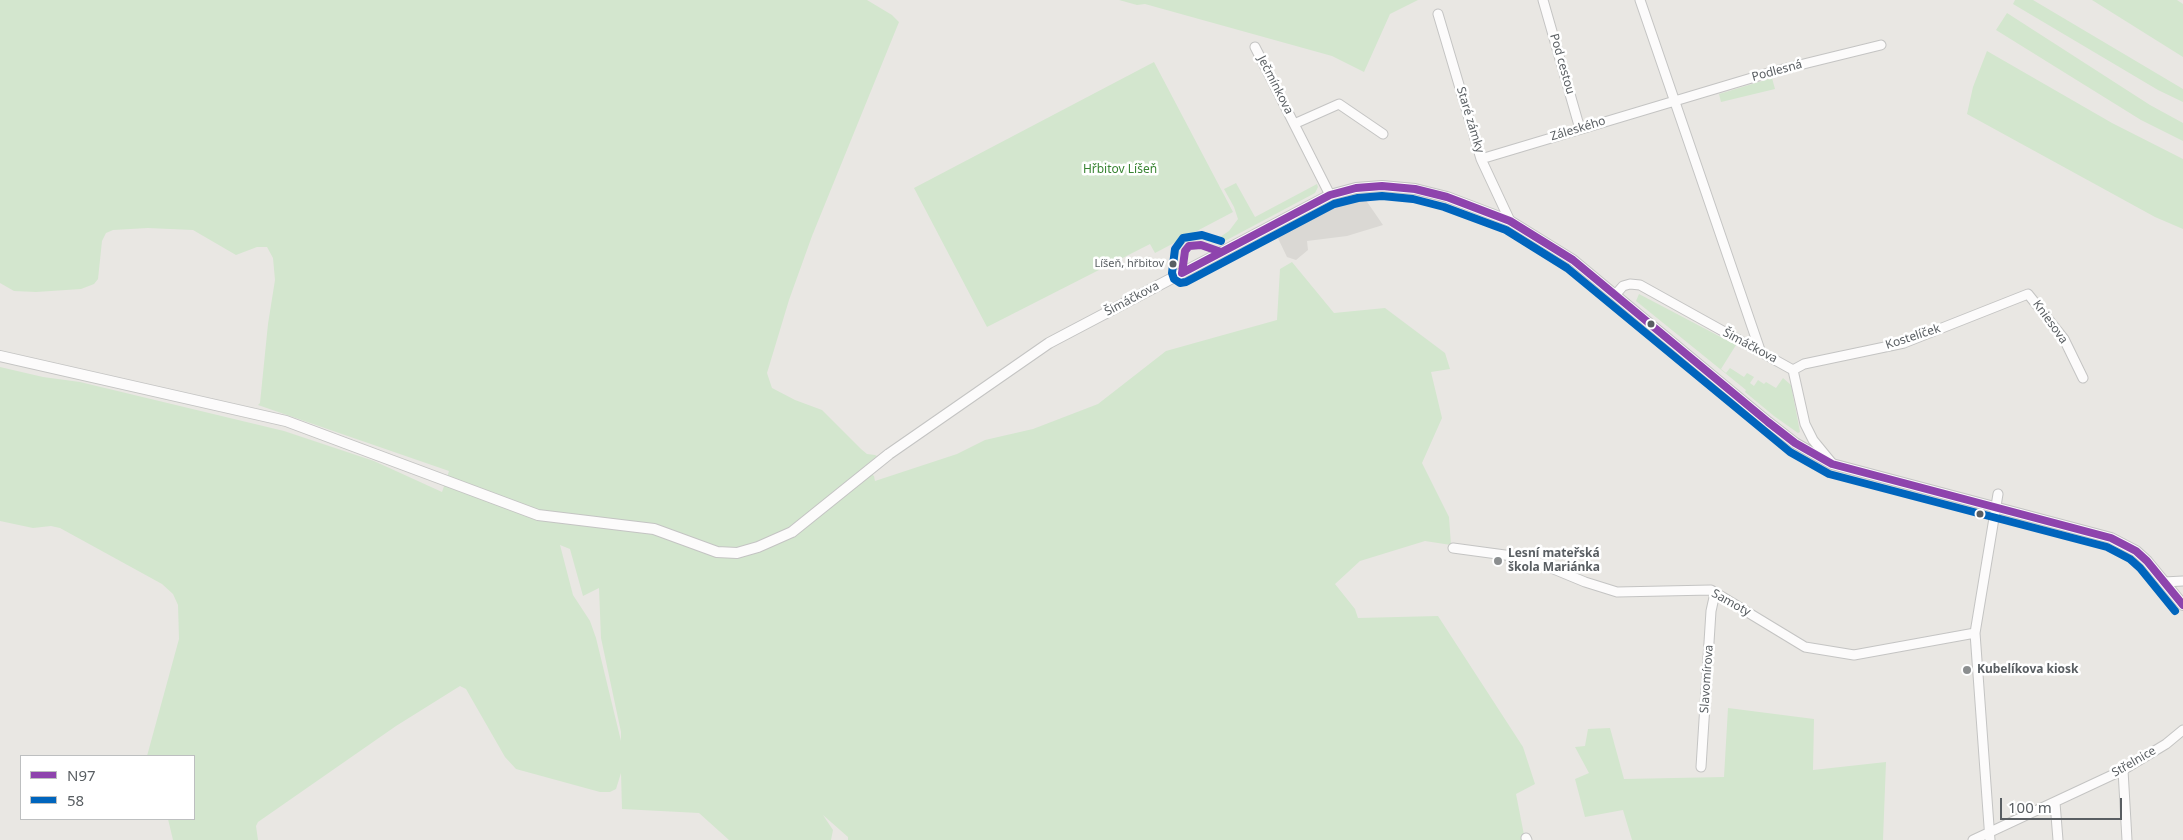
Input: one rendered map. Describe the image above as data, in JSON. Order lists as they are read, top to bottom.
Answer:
{
  "streets": {
    "street": [
      "Pod cestou",
      "Podlesná",
      "Ječmínkova",
      "Staré zámky",
      "Záleského",
      "Šimáčkova",
      "Kniesova",
      "Kostelíček",
      "Samoty",
      "Slavomírova",
      "Střelnice"
    ]
  },
  "crossings": [
    ["Pod cestou", "Záleského"],
    ["Podlesná", "Záleského"],
    ["Ječmínkova", "Šimáčkova"],
    ["Staré zámky", "Záleského"],
    ["Staré zámky", "Šimáčkova"],
    ["Šimáčkova", "Kostelíček"],
    ["Kniesova", "Kostelíček"],
    ["Samoty", "Slavomírova"]
  ],
  "parks": ["Hřbitov Líšeň"],
  "places": ["Líšeň, hřbitov", "Lesní mateřská škola Mariánka", "Kubelíkova kiosk"],
  "lines": ["transit line N97", "transit line 58"],
  "legend": ["N97", "58"],
  "scale_bar": "100 m"
}
